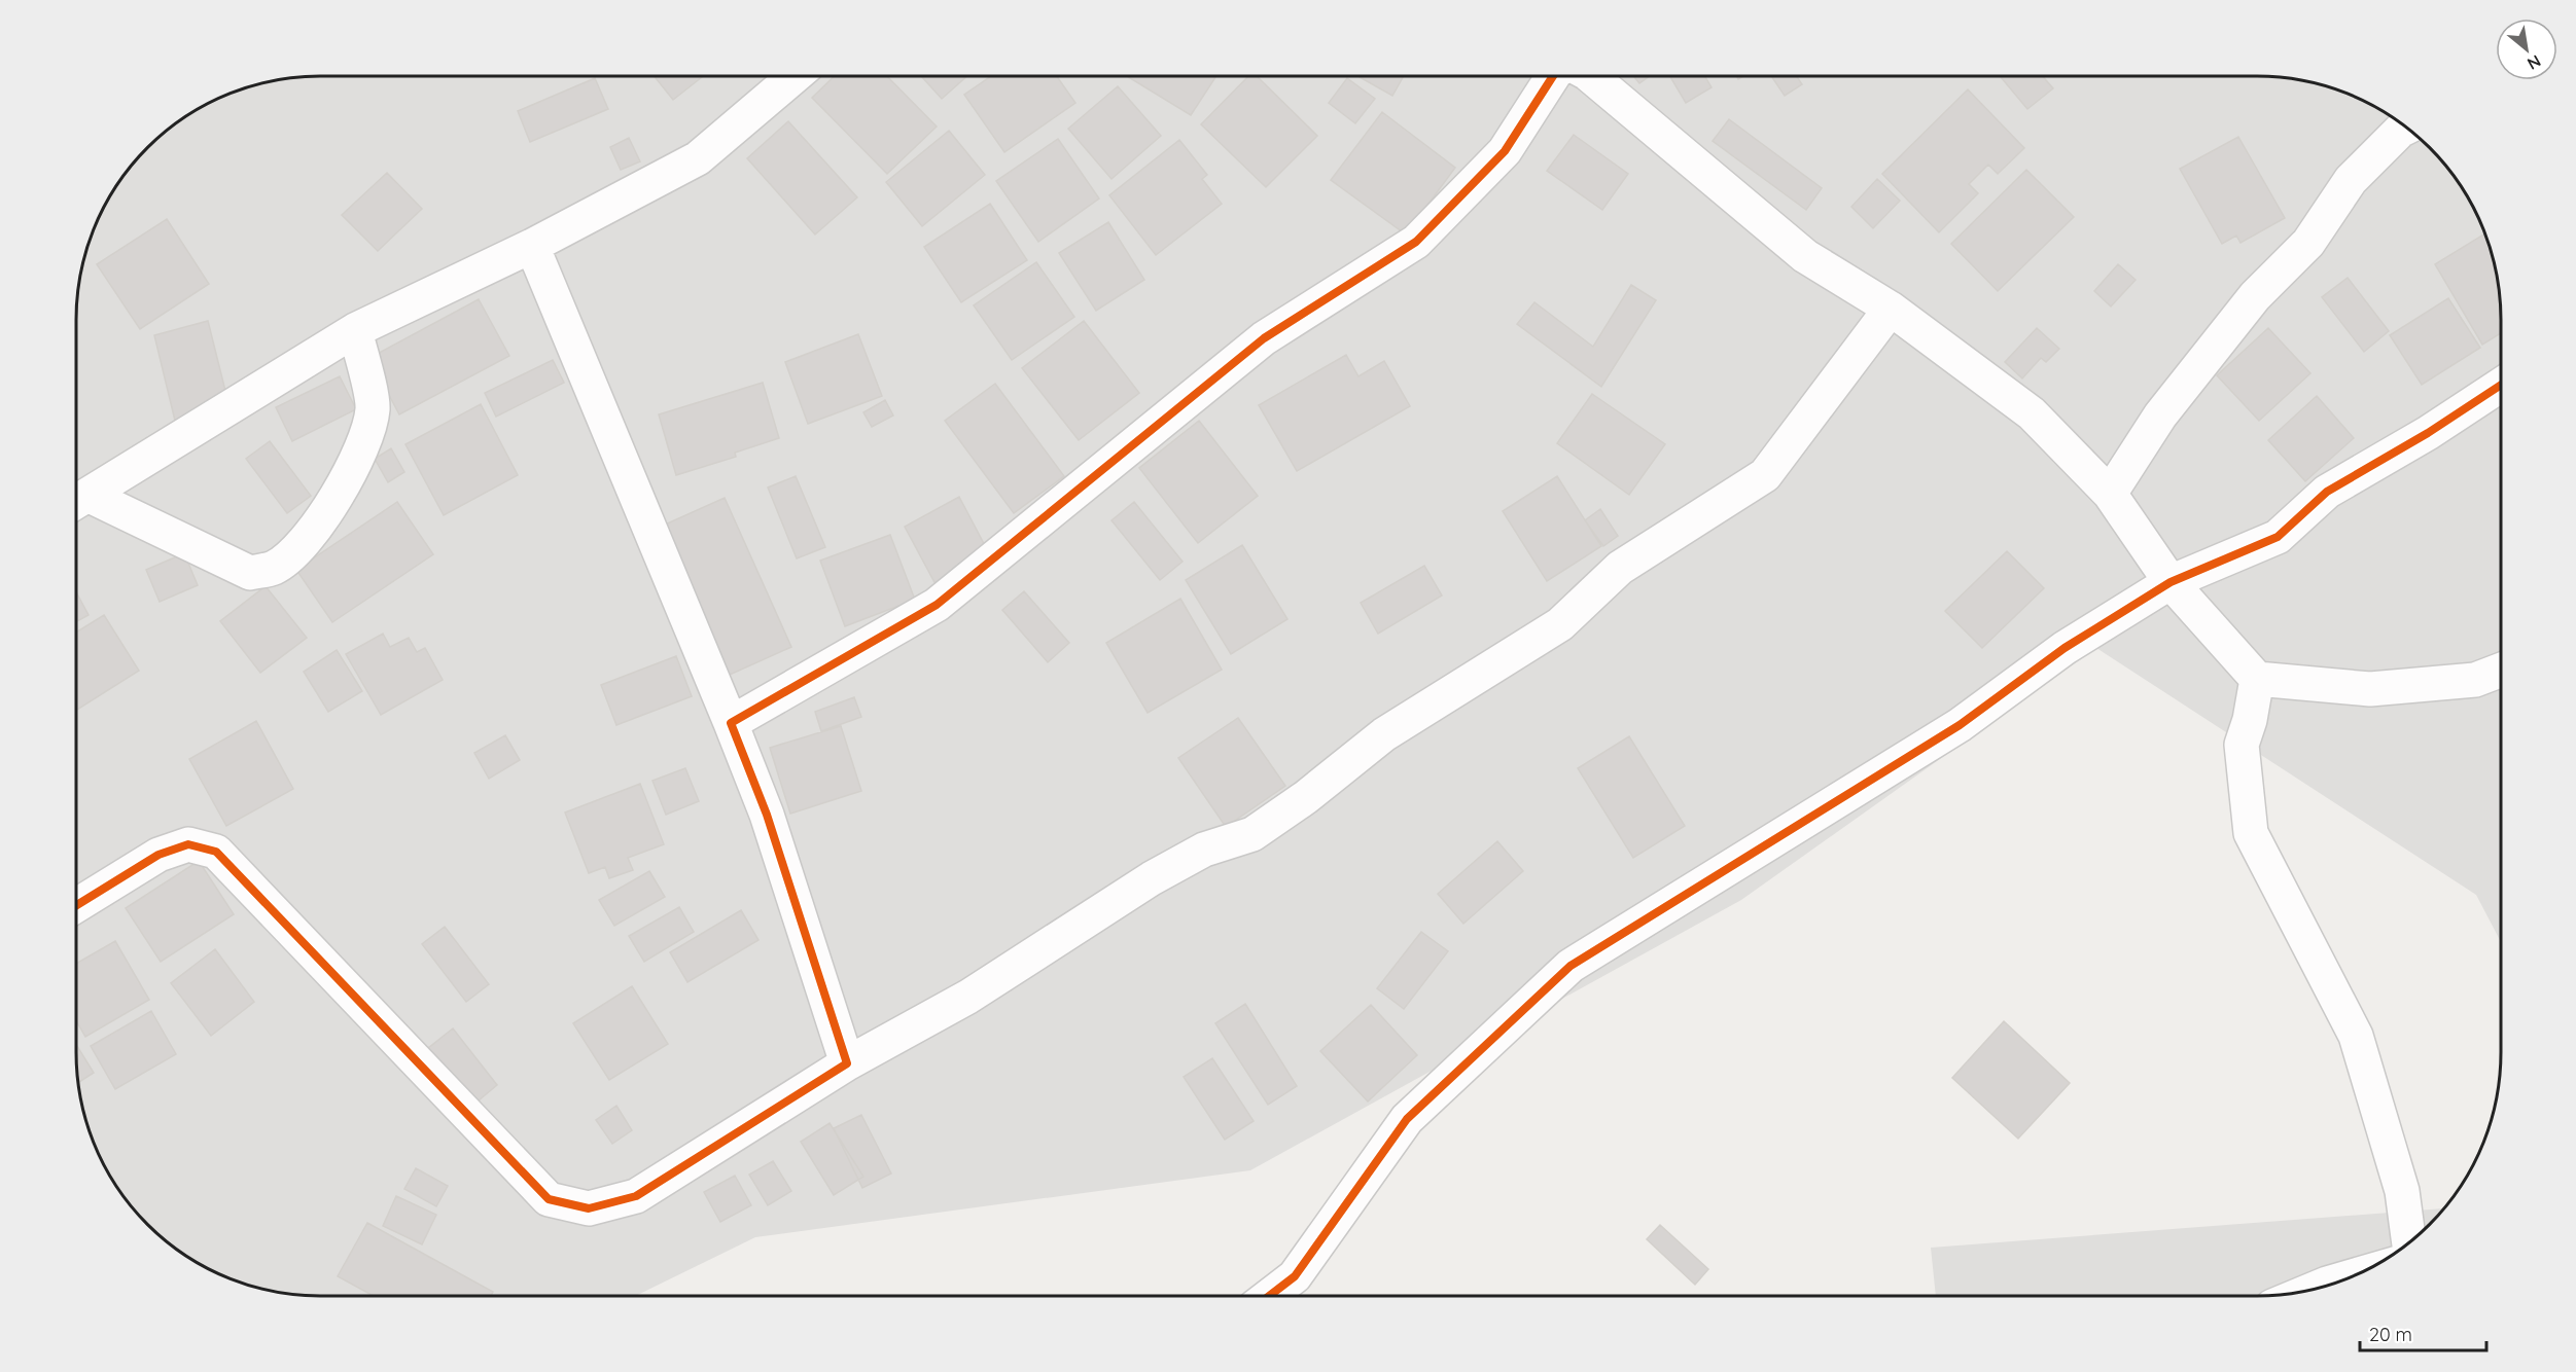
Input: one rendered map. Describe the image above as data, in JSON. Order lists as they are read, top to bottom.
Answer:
{
  "scale_bar": "20 m",
  "north": "bottom right"
}
